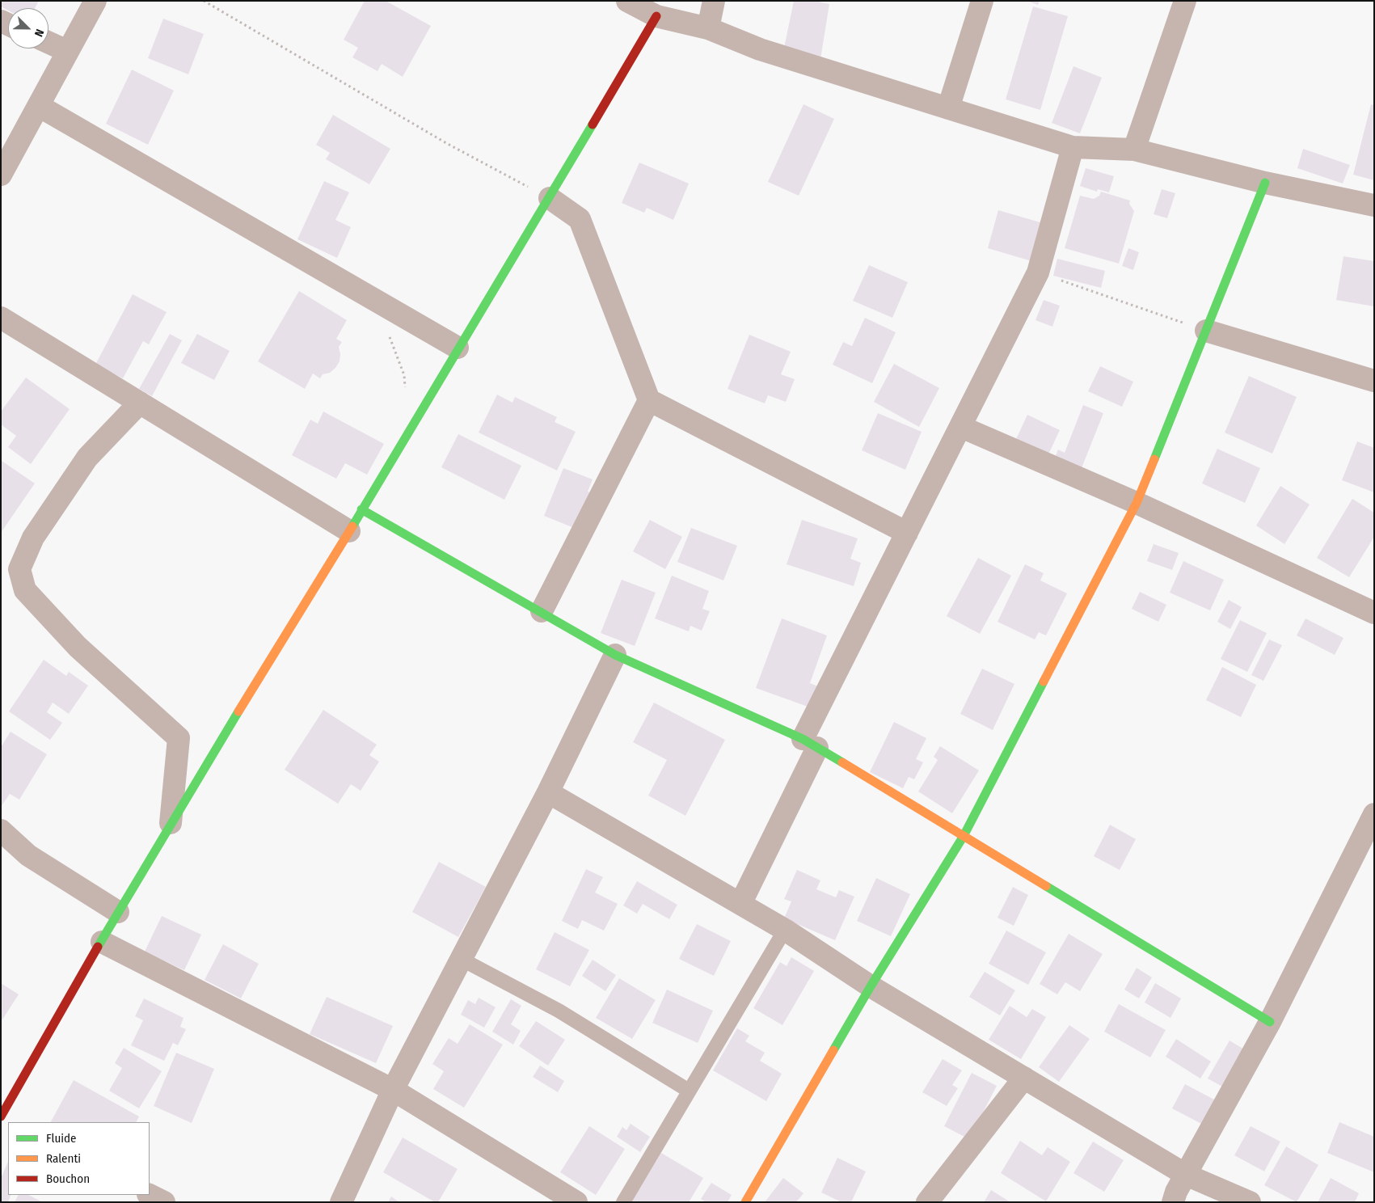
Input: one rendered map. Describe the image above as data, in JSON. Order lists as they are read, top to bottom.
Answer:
{
  "legend": ["Fluide", "Ralenti", "Bouchon"],
  "north": "bottom right"
}
